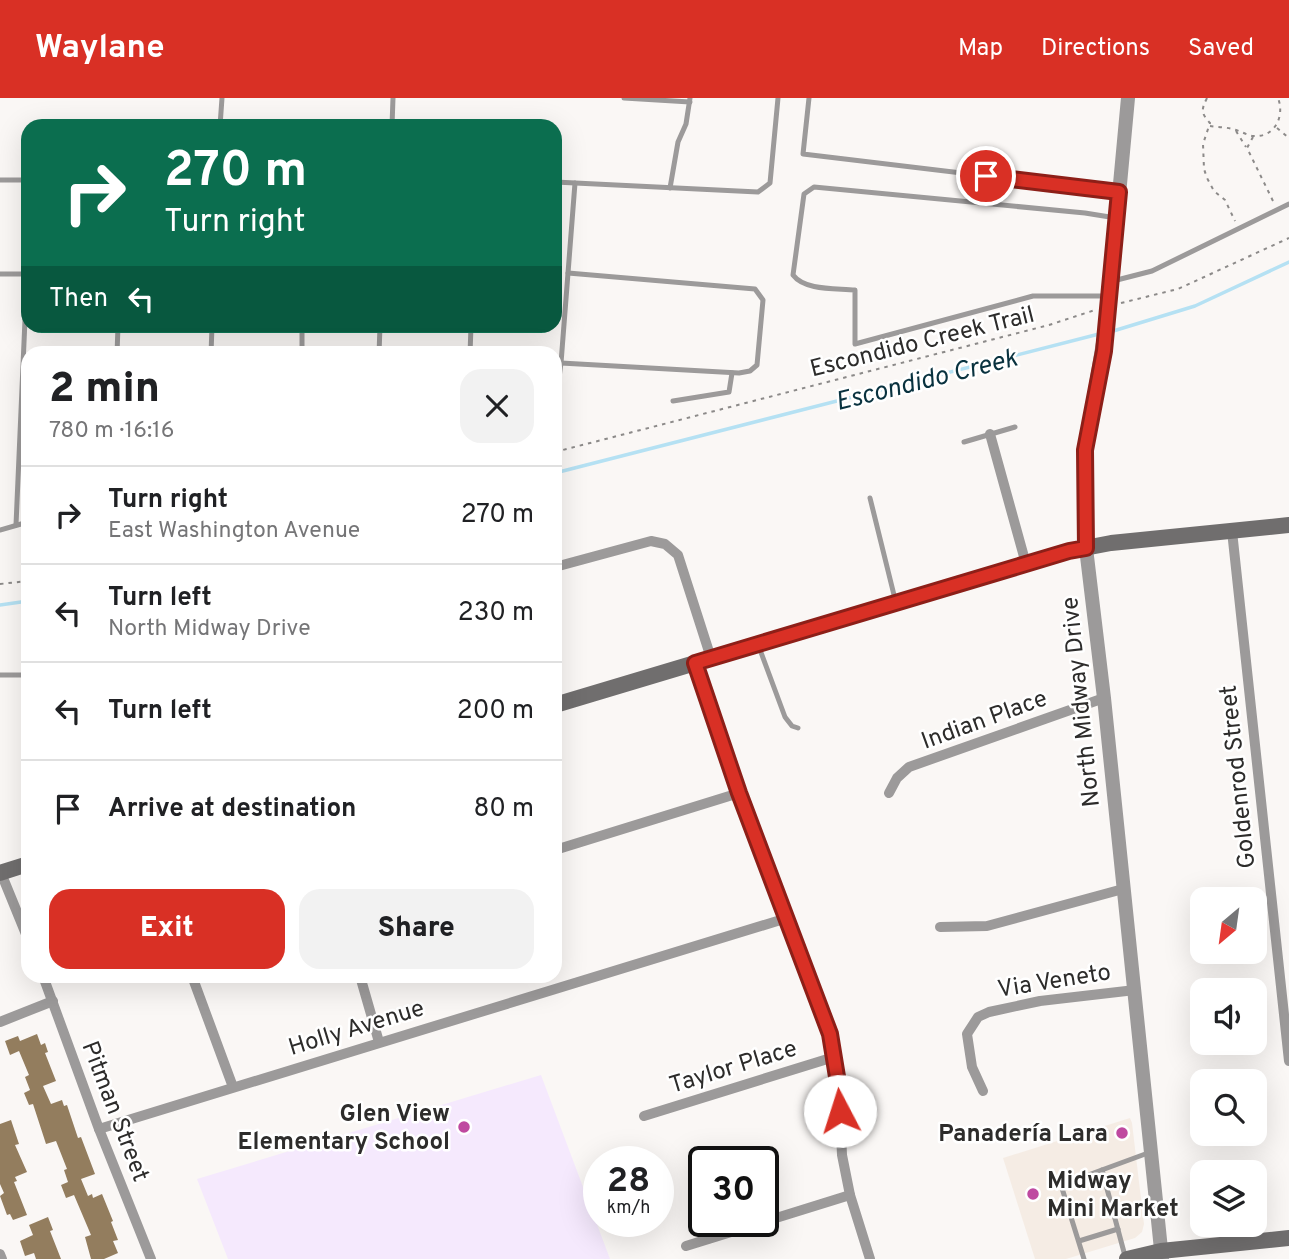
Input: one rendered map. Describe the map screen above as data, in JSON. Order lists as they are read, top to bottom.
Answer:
{
  "streets": {
    "street": [
      "North Midway Drive",
      "Indian Place",
      "Goldenrod Street",
      "Via Veneto",
      "Holly Avenue",
      "Taylor Place",
      "Pitman Street"
    ],
    "path": ["Escondido Creek Trail"]
  },
  "crossings": [
    ["Escondido Creek Trail", "North Midway Drive"],
    ["North Midway Drive", "Indian Place"],
    ["North Midway Drive", "Via Veneto"],
    ["Holly Avenue", "Pitman Street"]
  ],
  "water": ["Escondido Creek"],
  "places": ["Glen View Elementary School", "Panadería Lara", "Midway Mini Market"],
  "north": "bottom left",
  "page": {
    "header": "Waylane",
    "nav": ["Map", "Directions", "Saved"],
    "turn": ["270 m", "Turn right"],
    "then": "Then",
    "heading": ["2 min", "780 m · 16:16"],
    "list": [
      {
        "name": "Turn right",
        "note": "East Washington Avenue",
        "value": "270 m"
      },
      {
        "name": "Turn left",
        "note": "North Midway Drive",
        "value": "230 m"
      },
      {
        "name": "Turn left",
        "value": "200 m"
      },
      {
        "name": "Arrive at destination",
        "value": "80 m"
      }
    ],
    "buttons": ["Exit", "Share"],
    "speed": "28 km/h",
    "limit": "30"
  }
}
